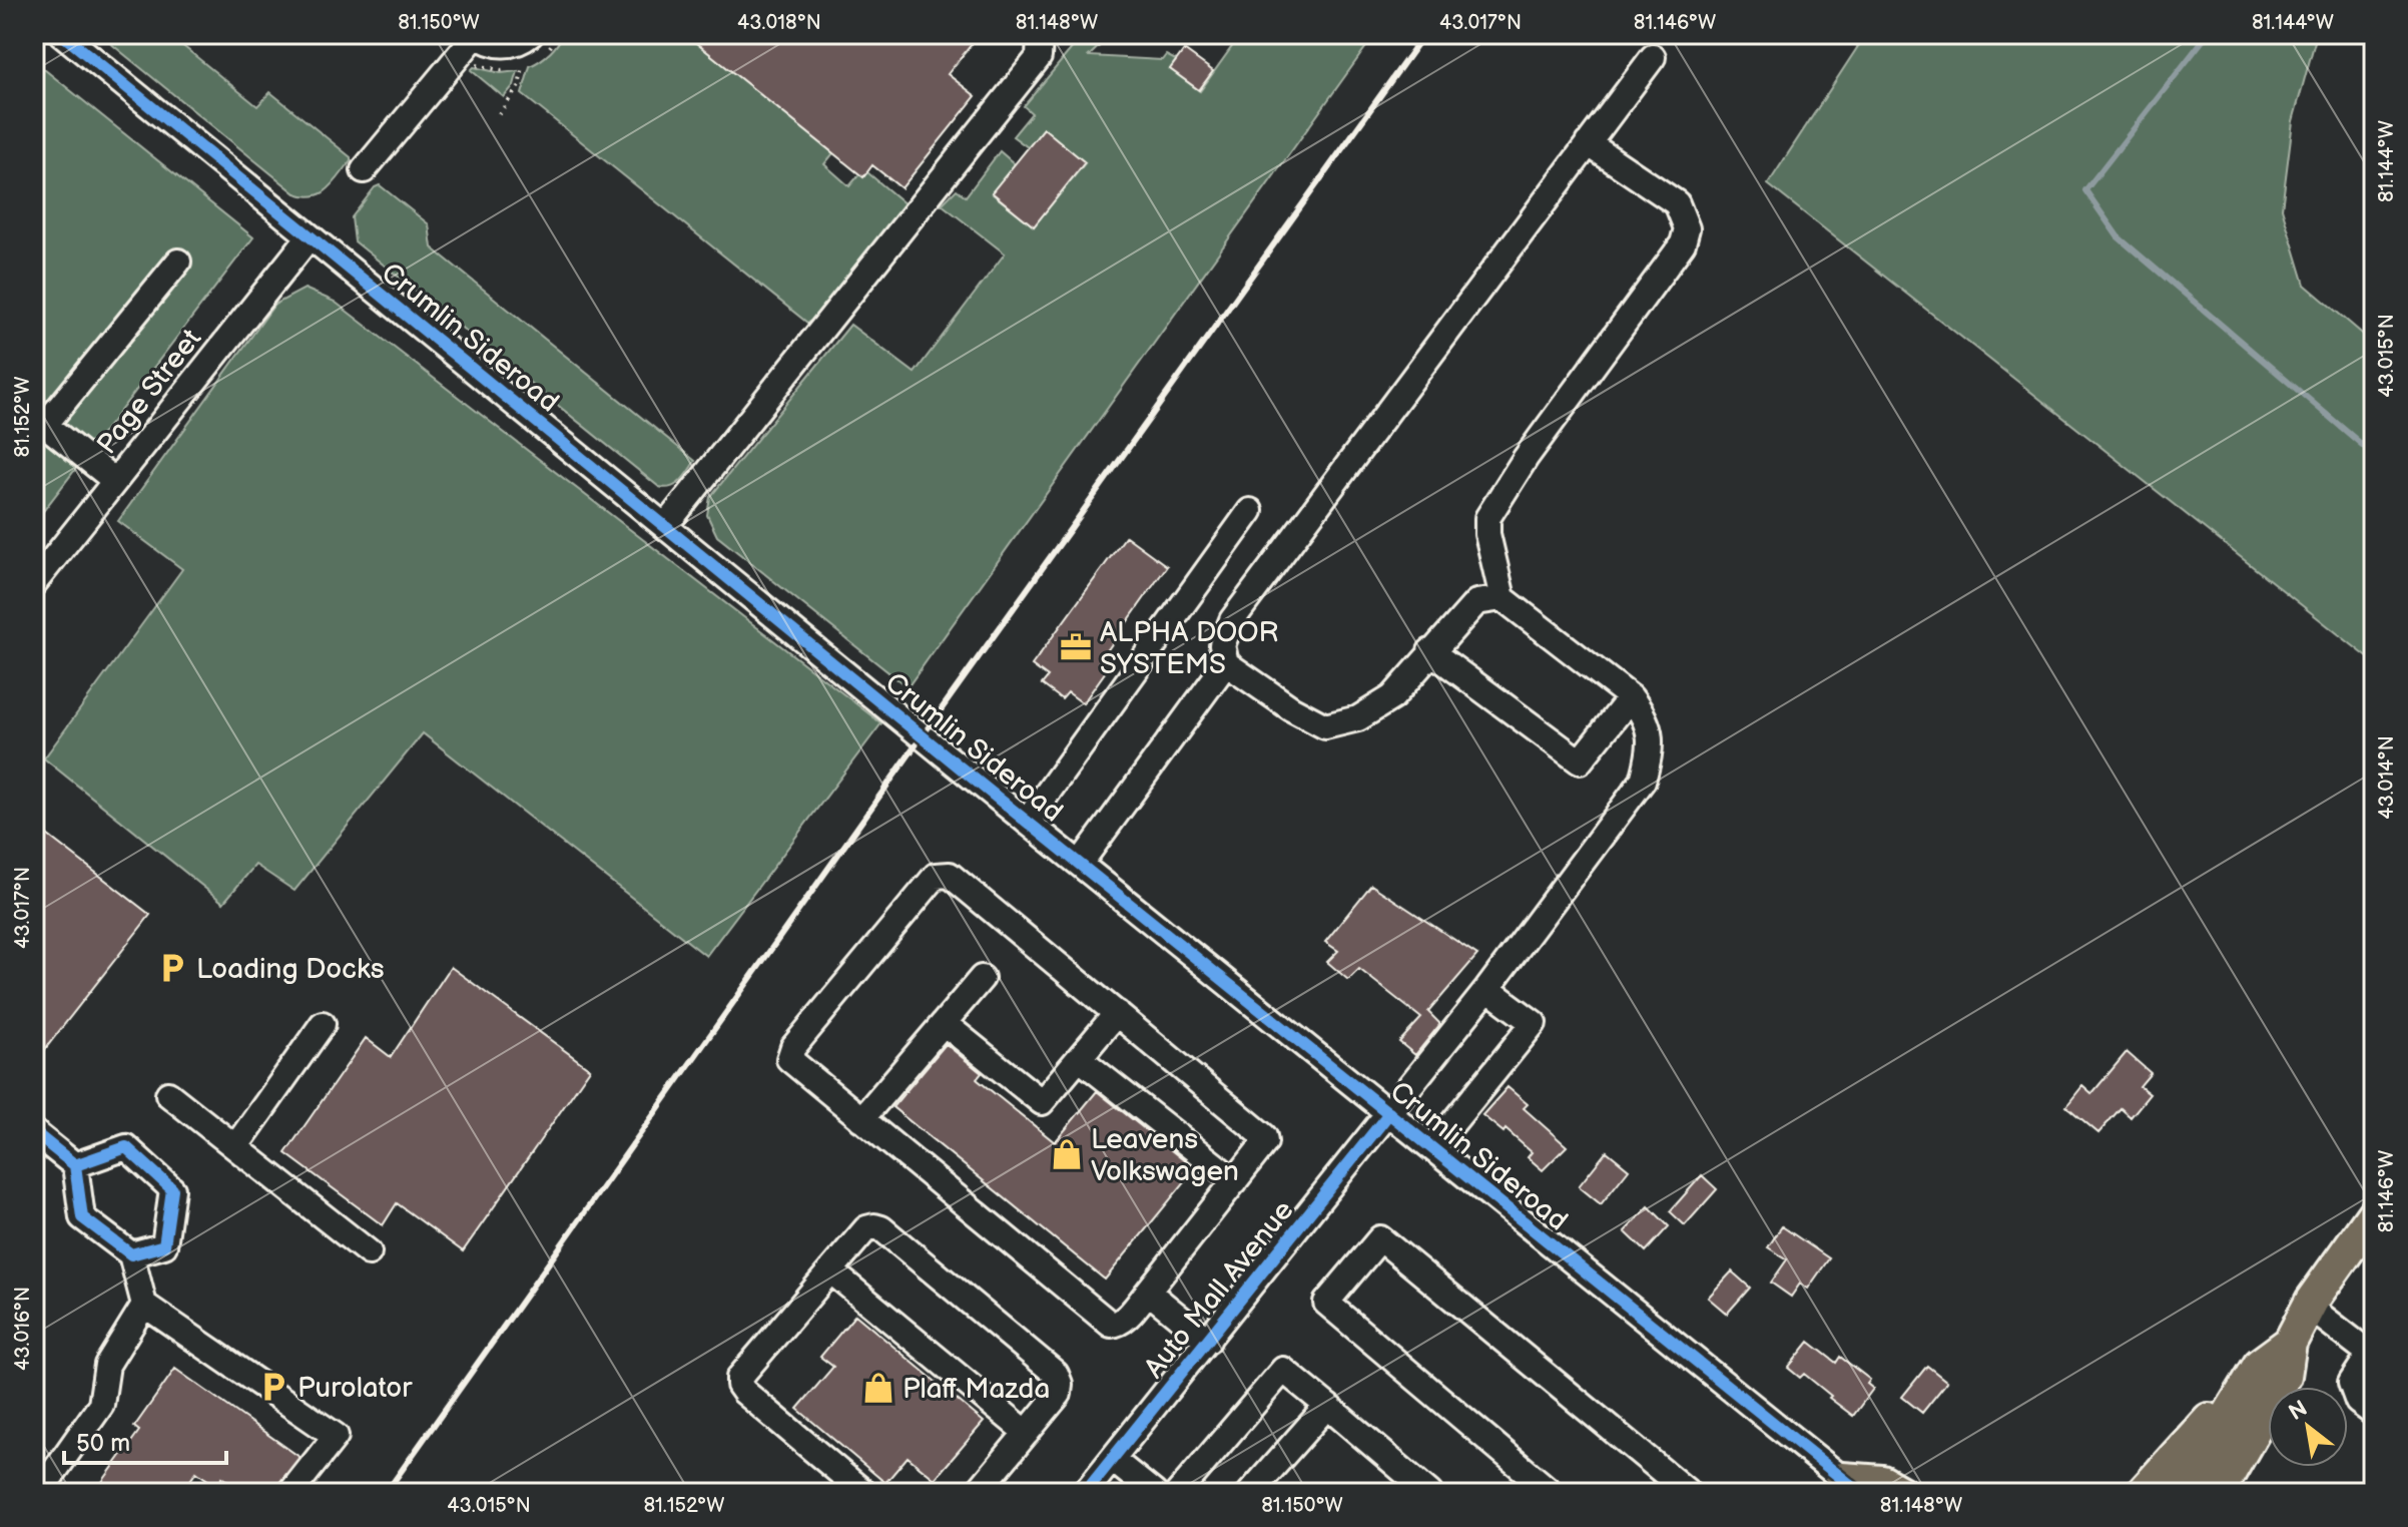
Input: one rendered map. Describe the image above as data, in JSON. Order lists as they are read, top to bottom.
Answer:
{
  "streets": {
    "street": ["Crumlin Sideroad", "Page Street", "Auto Mall Avenue"]
  },
  "crossings": [
    ["Crumlin Sideroad", "Page Street"],
    ["Crumlin Sideroad", "Auto Mall Avenue"]
  ],
  "places": {
    "office": ["ALPHA DOOR SYSTEMS"],
    "parking": ["Loading Docks", "Purolator"],
    "shop": ["Leavens Volkswagen", "Plaff Mazda"]
  },
  "scale_bar": "50 m",
  "north": "top left",
  "coordinates": [
    "81.150°W",
    "43.018°N",
    "81.148°W",
    "43.017°N",
    "81.146°W",
    "81.144°W",
    "43.015°N",
    "81.152°W",
    "43.014°N",
    "43.016°N"
  ]
}
